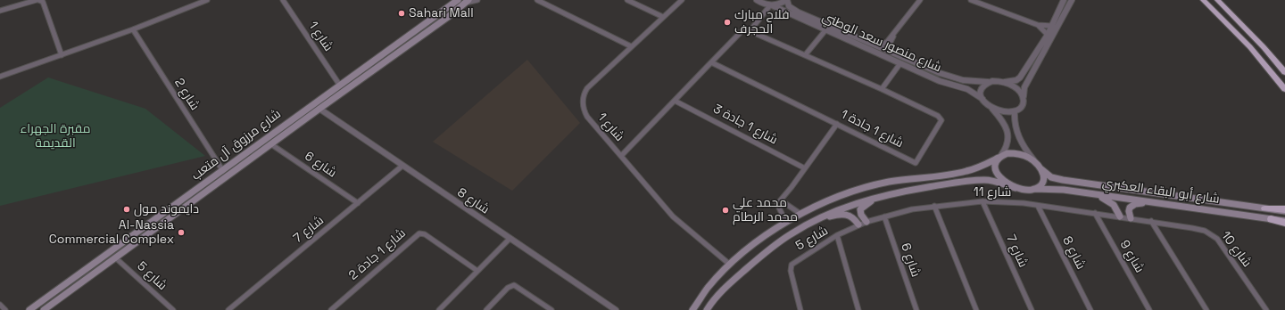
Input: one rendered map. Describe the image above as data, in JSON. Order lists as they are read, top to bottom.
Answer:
{
  "streets": {
    "main road": ["شارع مرزوق آل متعب", "شارع أبو البقاء العكبري"],
    "street": [
      "شارع 1",
      "شارع منصور سعد الوطني",
      "شارع 2",
      "شارع 1 جادة 3",
      "شارع 1 جادة 1",
      "شارع 6",
      "شارع 11",
      "شارع 8",
      "شارع 7",
      "شارع 5",
      "شارع 10",
      "شارع 1 جادة 2",
      "شارع 9"
    ]
  },
  "crossings": [
    ["شارع 1", "شارع مرزوق آل متعب"],
    ["شارع 2", "شارع مرزوق آل متعب"],
    ["شارع مرزوق آل متعب", "شارع 6"],
    ["شارع مرزوق آل متعب", "شارع 8"],
    ["شارع مرزوق آل متعب", "شارع 5"],
    ["شارع 6", "شارع 11"],
    ["شارع 6", "شارع 7"],
    ["شارع 11", "شارع 8"],
    ["شارع 11", "شارع 7"],
    ["شارع 11", "شارع 5"],
    ["شارع 11", "شارع 10"],
    ["شارع 11", "شارع 9"],
    ["شارع 8", "شارع 7"]
  ],
  "parks": ["مقبرة الجهراء القديمة"],
  "places": [
    "Sahari Mall",
    "فلاح مبارك الحجرف",
    "دايموند مول",
    "محمد علي محمد الرطام",
    "Al-Nassia Commercial Complex"
  ]
}
